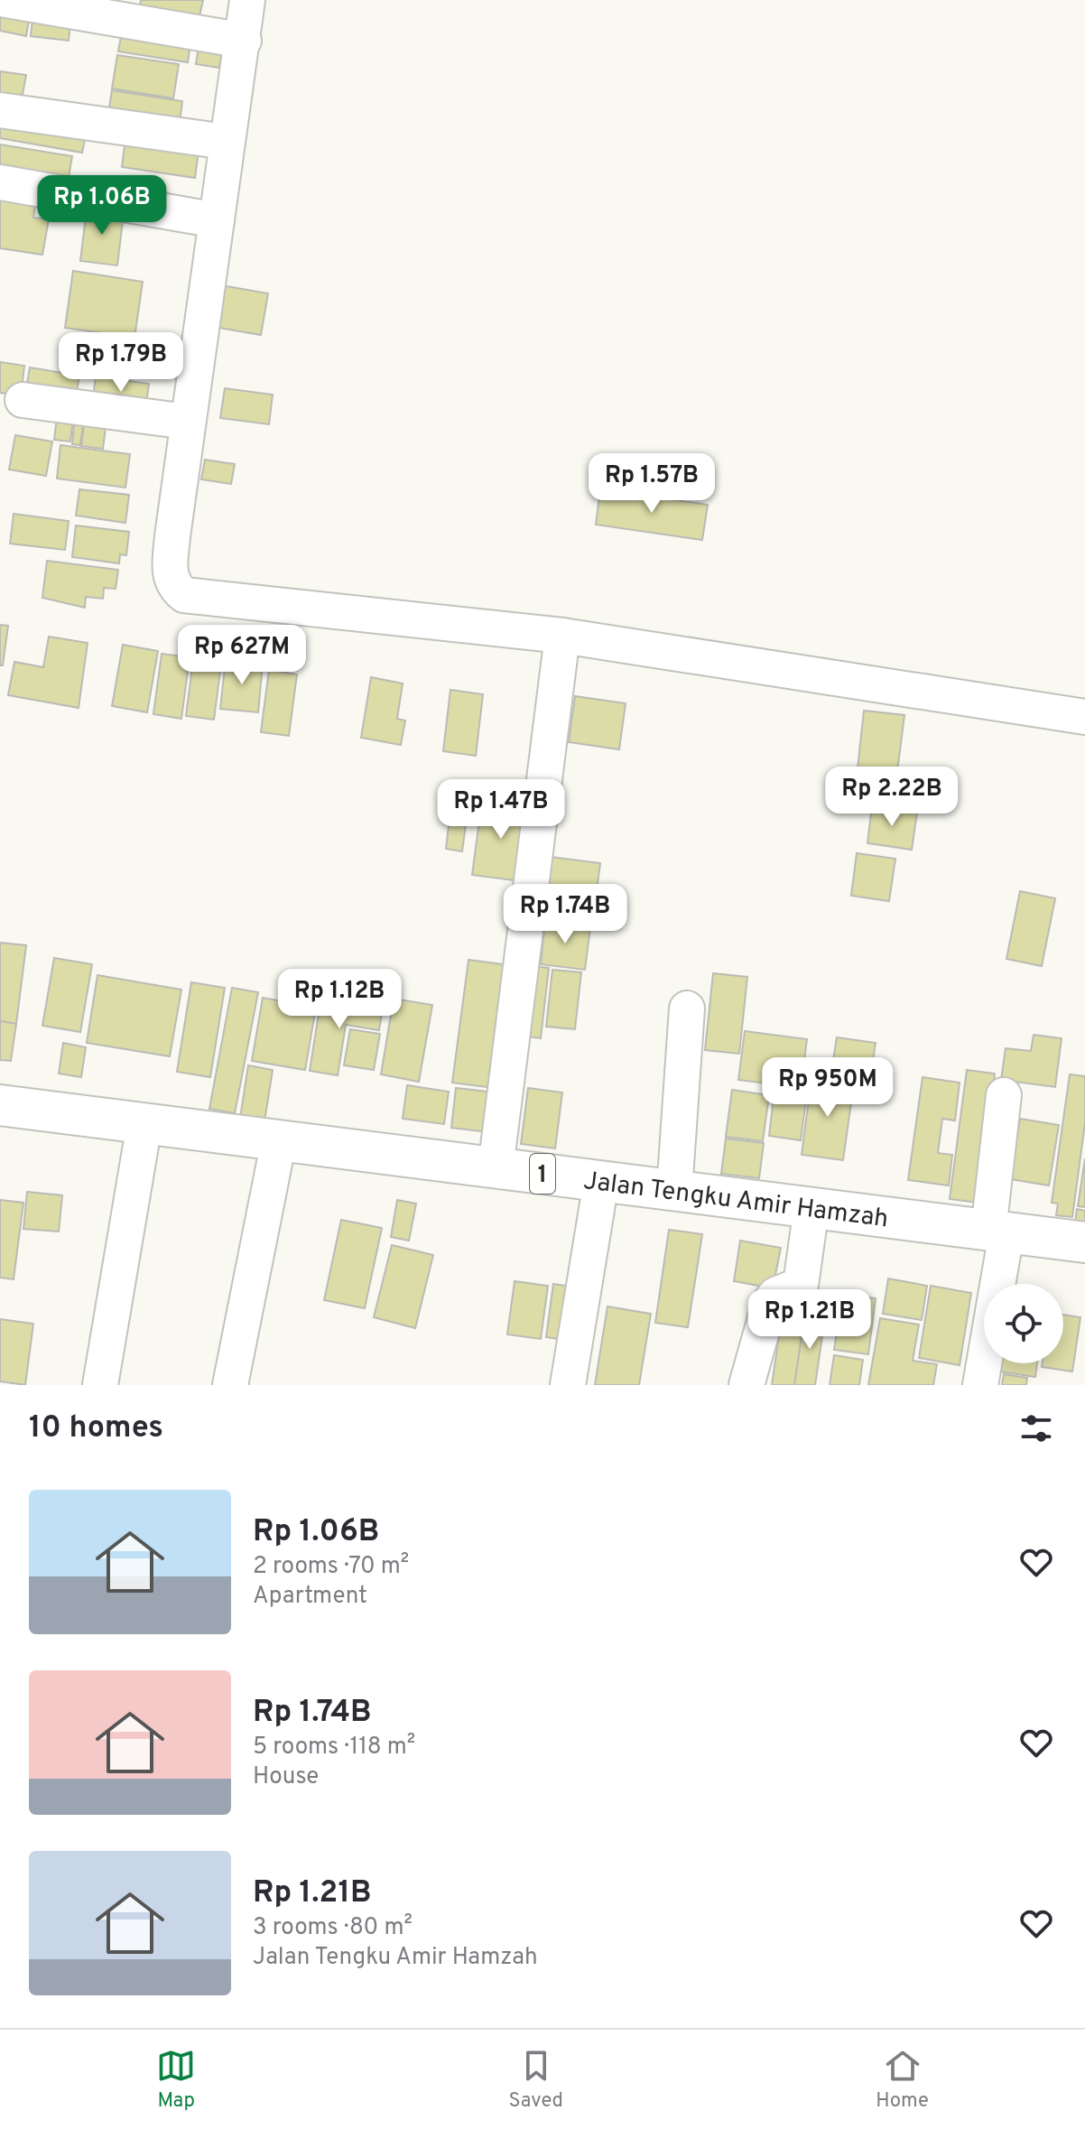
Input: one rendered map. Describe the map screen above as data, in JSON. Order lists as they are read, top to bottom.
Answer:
{
  "streets": {
    "highway": ["1", "Jalan Tengku Amir Hamzah"]
  },
  "page": {
    "price": [
      "Rp 1.06B",
      "Rp 1.79B",
      "Rp 1.57B",
      "Rp 627M",
      "Rp 2.22B",
      "Rp 1.47B",
      "Rp 1.74B",
      "Rp 1.12B",
      "Rp 950M",
      "Rp 1.21B"
    ],
    "heading": "10 homes",
    "list": [
      {
        "name": "Rp 1.06B",
        "note": "2 rooms · 70 m² · Apartment"
      },
      {
        "name": "Rp 1.74B",
        "note": "5 rooms · 118 m² · House"
      },
      {
        "name": "Rp 1.21B",
        "note": "3 rooms · 80 m² · Jalan Tengku Amir Hamzah"
      }
    ],
    "tabs": ["Map", "Saved", "Home"]
  }
}
